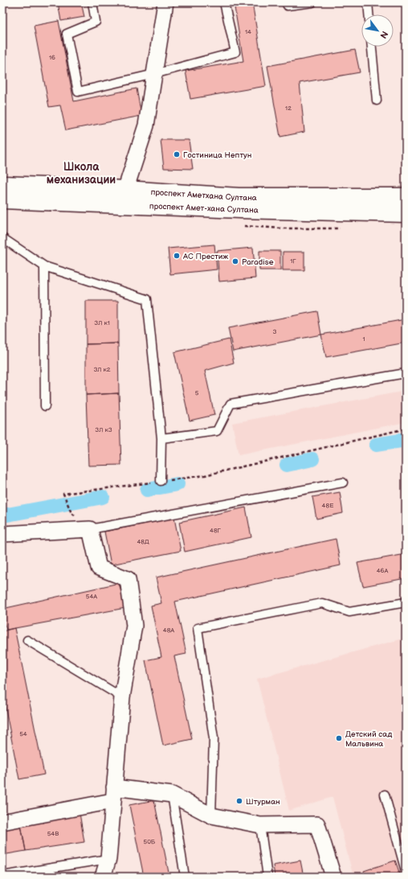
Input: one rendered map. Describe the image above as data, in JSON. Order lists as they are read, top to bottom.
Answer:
{
  "streets": {
    "main road": ["проспект Аметхана Султана", "проспект Амет-хана Султана"]
  },
  "crossings": [
    ["проспект Аметхана Султана", "проспект Амет-хана Султана"]
  ],
  "districts": ["Школа механизации"],
  "places": [
    "Гостиница Нептун",
    "АС Престиж",
    "Paradise",
    "Детский сад Мальвина",
    "Штурман"
  ],
  "house_numbers": [
    "14",
    "16",
    "12",
    "1Г",
    "3Л к1",
    "3",
    "1",
    "3Л к2",
    "5",
    "3Л к3",
    "48Е",
    "48Г",
    "48Д",
    "46А",
    "54А",
    "48А",
    "54",
    "54В",
    "50Б"
  ],
  "north": "bottom right"
}
